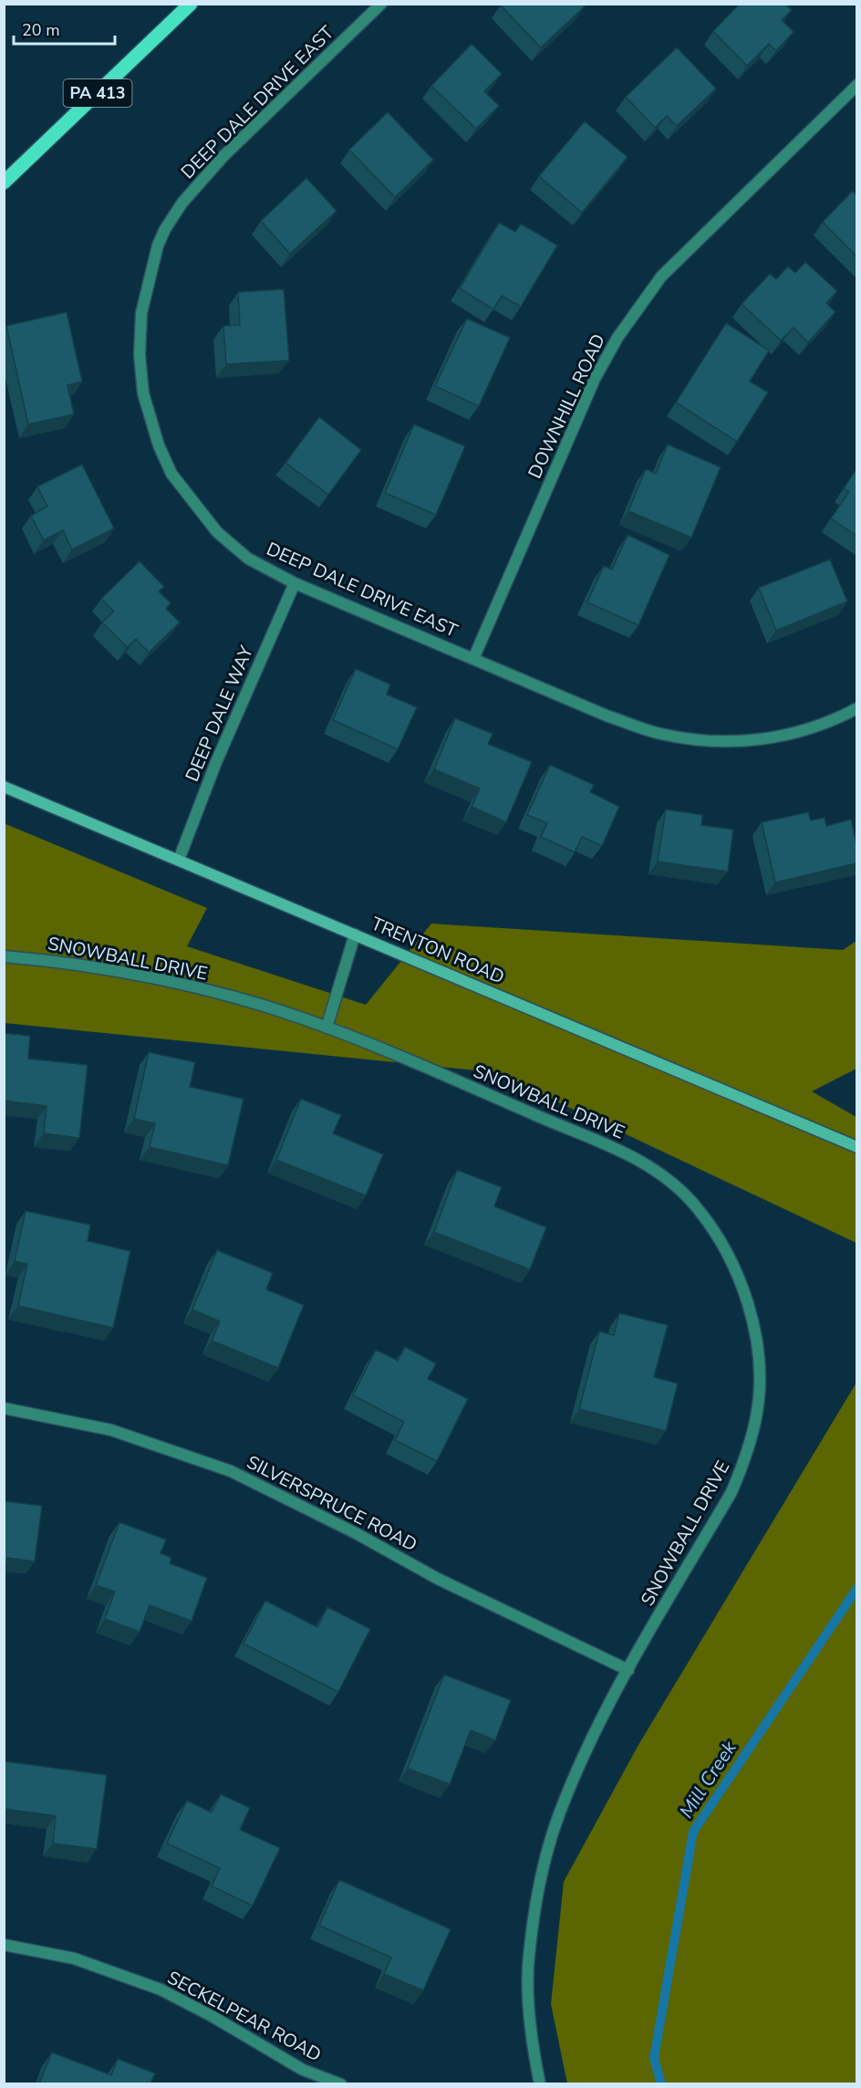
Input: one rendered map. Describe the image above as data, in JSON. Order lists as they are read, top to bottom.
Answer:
{
  "streets": {
    "main road": ["PA 413", "TRENTON ROAD"],
    "street": [
      "DEEP DALE DRIVE EAST",
      "DOWNHILL ROAD",
      "DEEP DALE WAY",
      "SNOWBALL DRIVE",
      "SILVERSPRUCE ROAD",
      "SECKELPEAR ROAD"
    ]
  },
  "crossings": [
    ["DEEP DALE DRIVE EAST", "DOWNHILL ROAD"],
    ["DEEP DALE DRIVE EAST", "DEEP DALE WAY"],
    ["DEEP DALE WAY", "TRENTON ROAD"],
    ["SNOWBALL DRIVE", "SILVERSPRUCE ROAD"]
  ],
  "water": ["Mill Creek"],
  "scale_bar": "20 m"
}
